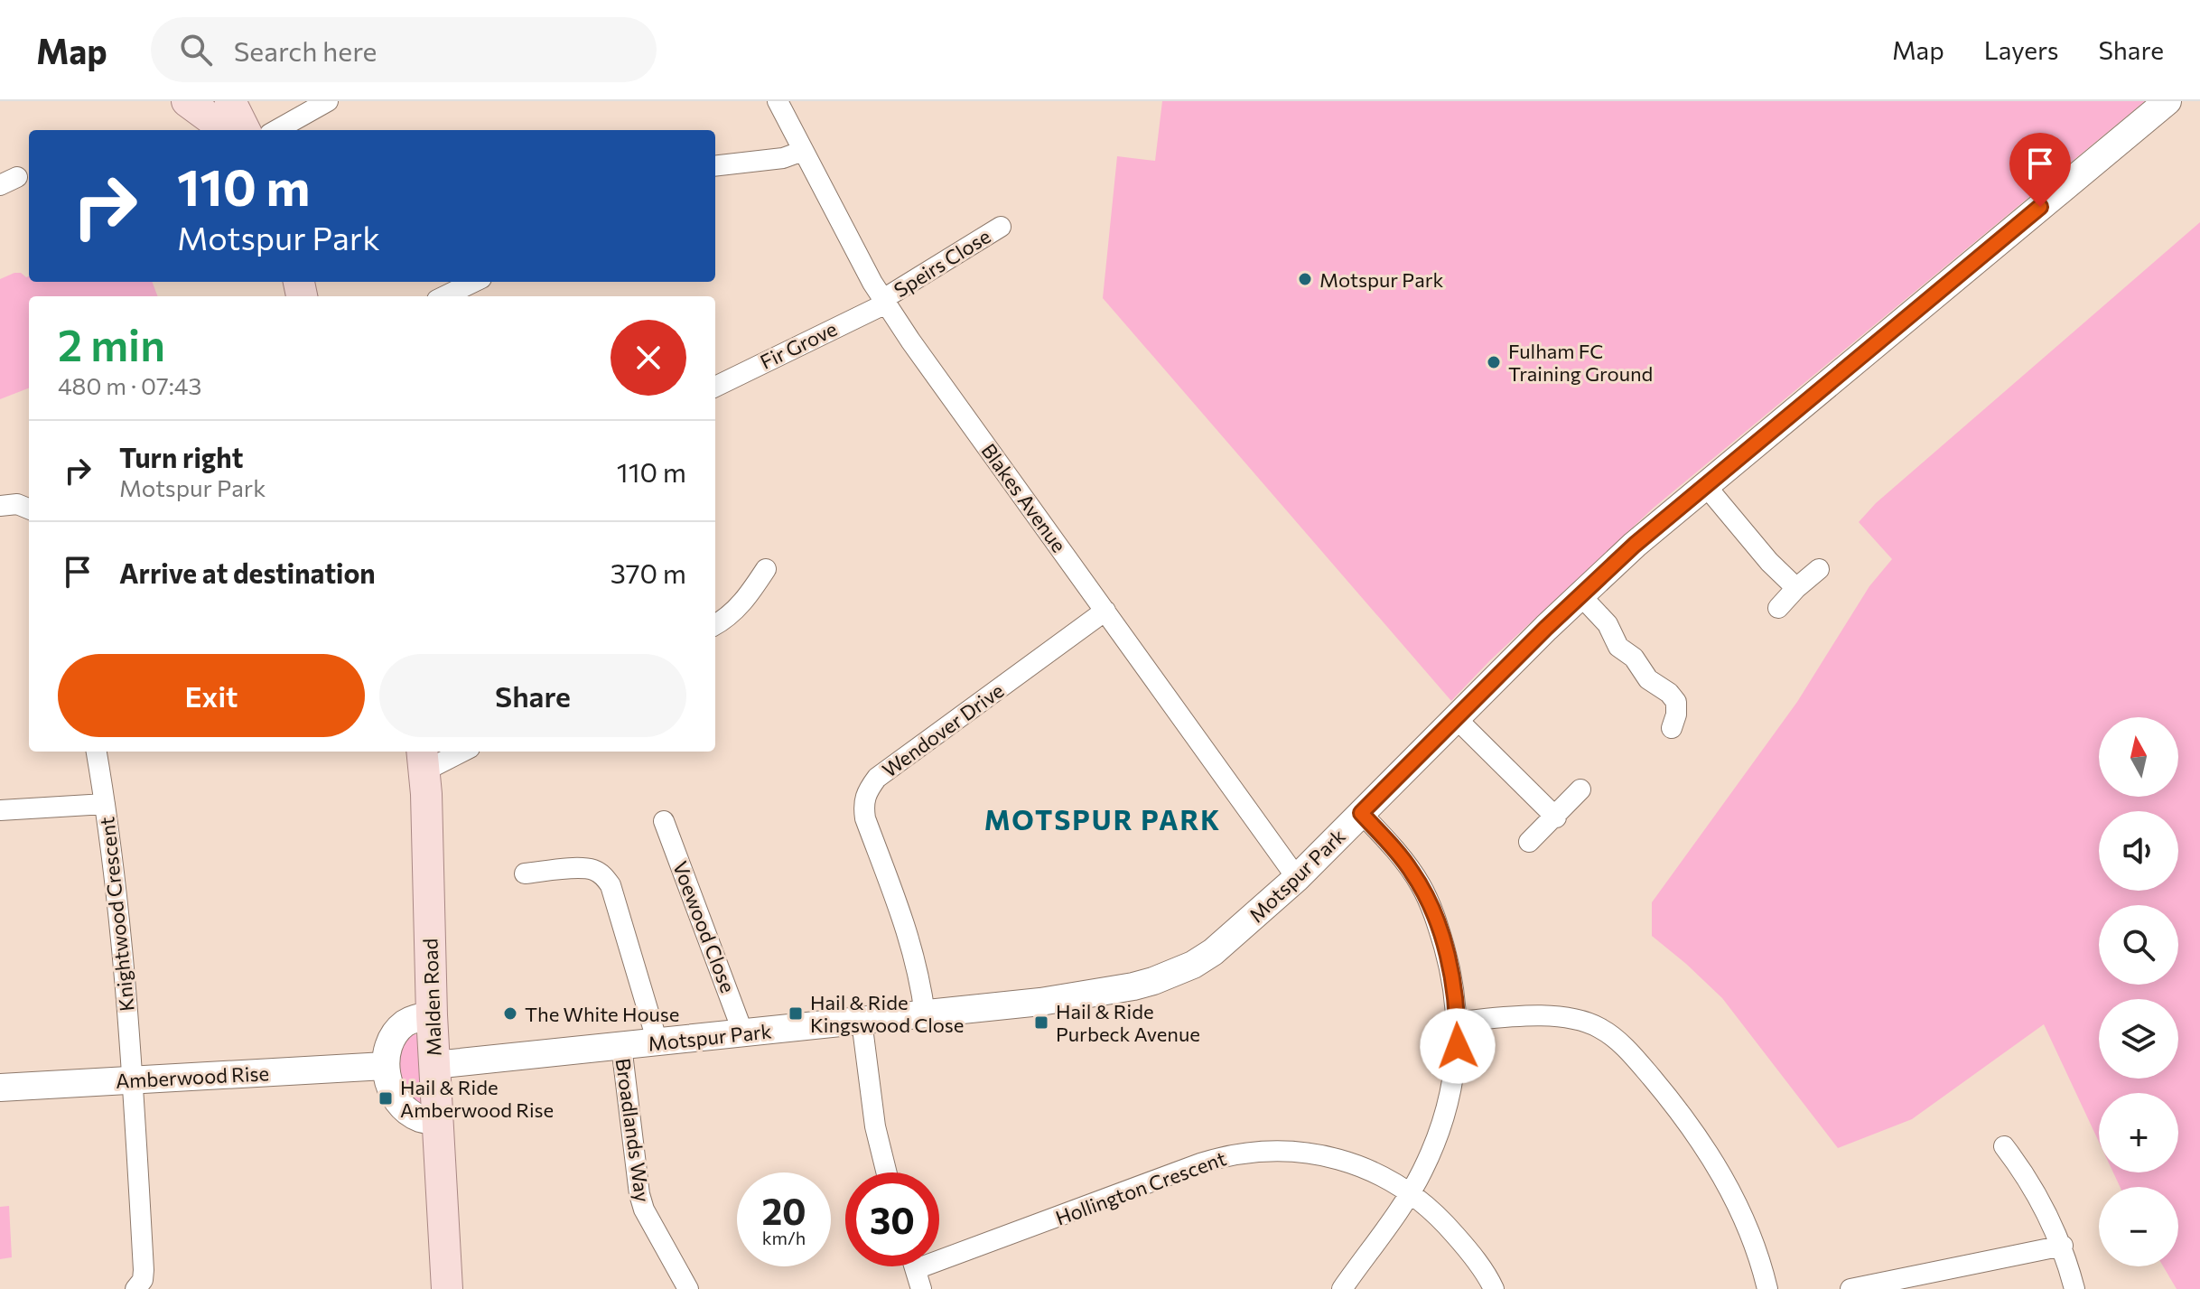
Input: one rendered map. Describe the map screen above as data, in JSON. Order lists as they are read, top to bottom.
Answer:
{
  "streets": {
    "main road": ["Malden Road"],
    "street": [
      "Speirs Close",
      "Fir Grove",
      "Blakes Avenue",
      "Wendover Drive",
      "Motspur Park",
      "Knightwood Crescent",
      "Voewood Close",
      "Amberwood Rise",
      "Broadlands Way",
      "Hollington Crescent"
    ]
  },
  "crossings": [
    ["Speirs Close", "Fir Grove"],
    ["Speirs Close", "Blakes Avenue"],
    ["Fir Grove", "Blakes Avenue"],
    ["Blakes Avenue", "Wendover Drive"],
    ["Blakes Avenue", "Motspur Park"],
    ["Wendover Drive", "Motspur Park"],
    ["Motspur Park", "Voewood Close"],
    ["Motspur Park", "Malden Road"],
    ["Motspur Park", "Broadlands Way"],
    ["Knightwood Crescent", "Amberwood Rise"]
  ],
  "districts": ["MOTSPUR PARK"],
  "places": {
    "other": ["Motspur Park", "Fulham FC Training Ground", "The White House"],
    "transit": ["Hail & Ride Kingswood Close", "Hail & Ride Purbeck Avenue", "Hail & Ride Amberwood Rise"]
  },
  "north": "top",
  "page": {
    "header": "Map",
    "search": "Search here",
    "nav": ["Map", "Layers", "Share"],
    "turn": ["110 m", "Motspur Park"],
    "heading": ["2 min", "480 m · 07:43"],
    "list": [
      {
        "name": "Turn right",
        "note": "Motspur Park",
        "value": "110 m"
      },
      {
        "name": "Arrive at destination",
        "value": "370 m"
      }
    ],
    "buttons": ["Exit", "Share"],
    "map_buttons": ["+", "−"],
    "speed": "20 km/h",
    "limit": "30"
  }
}
